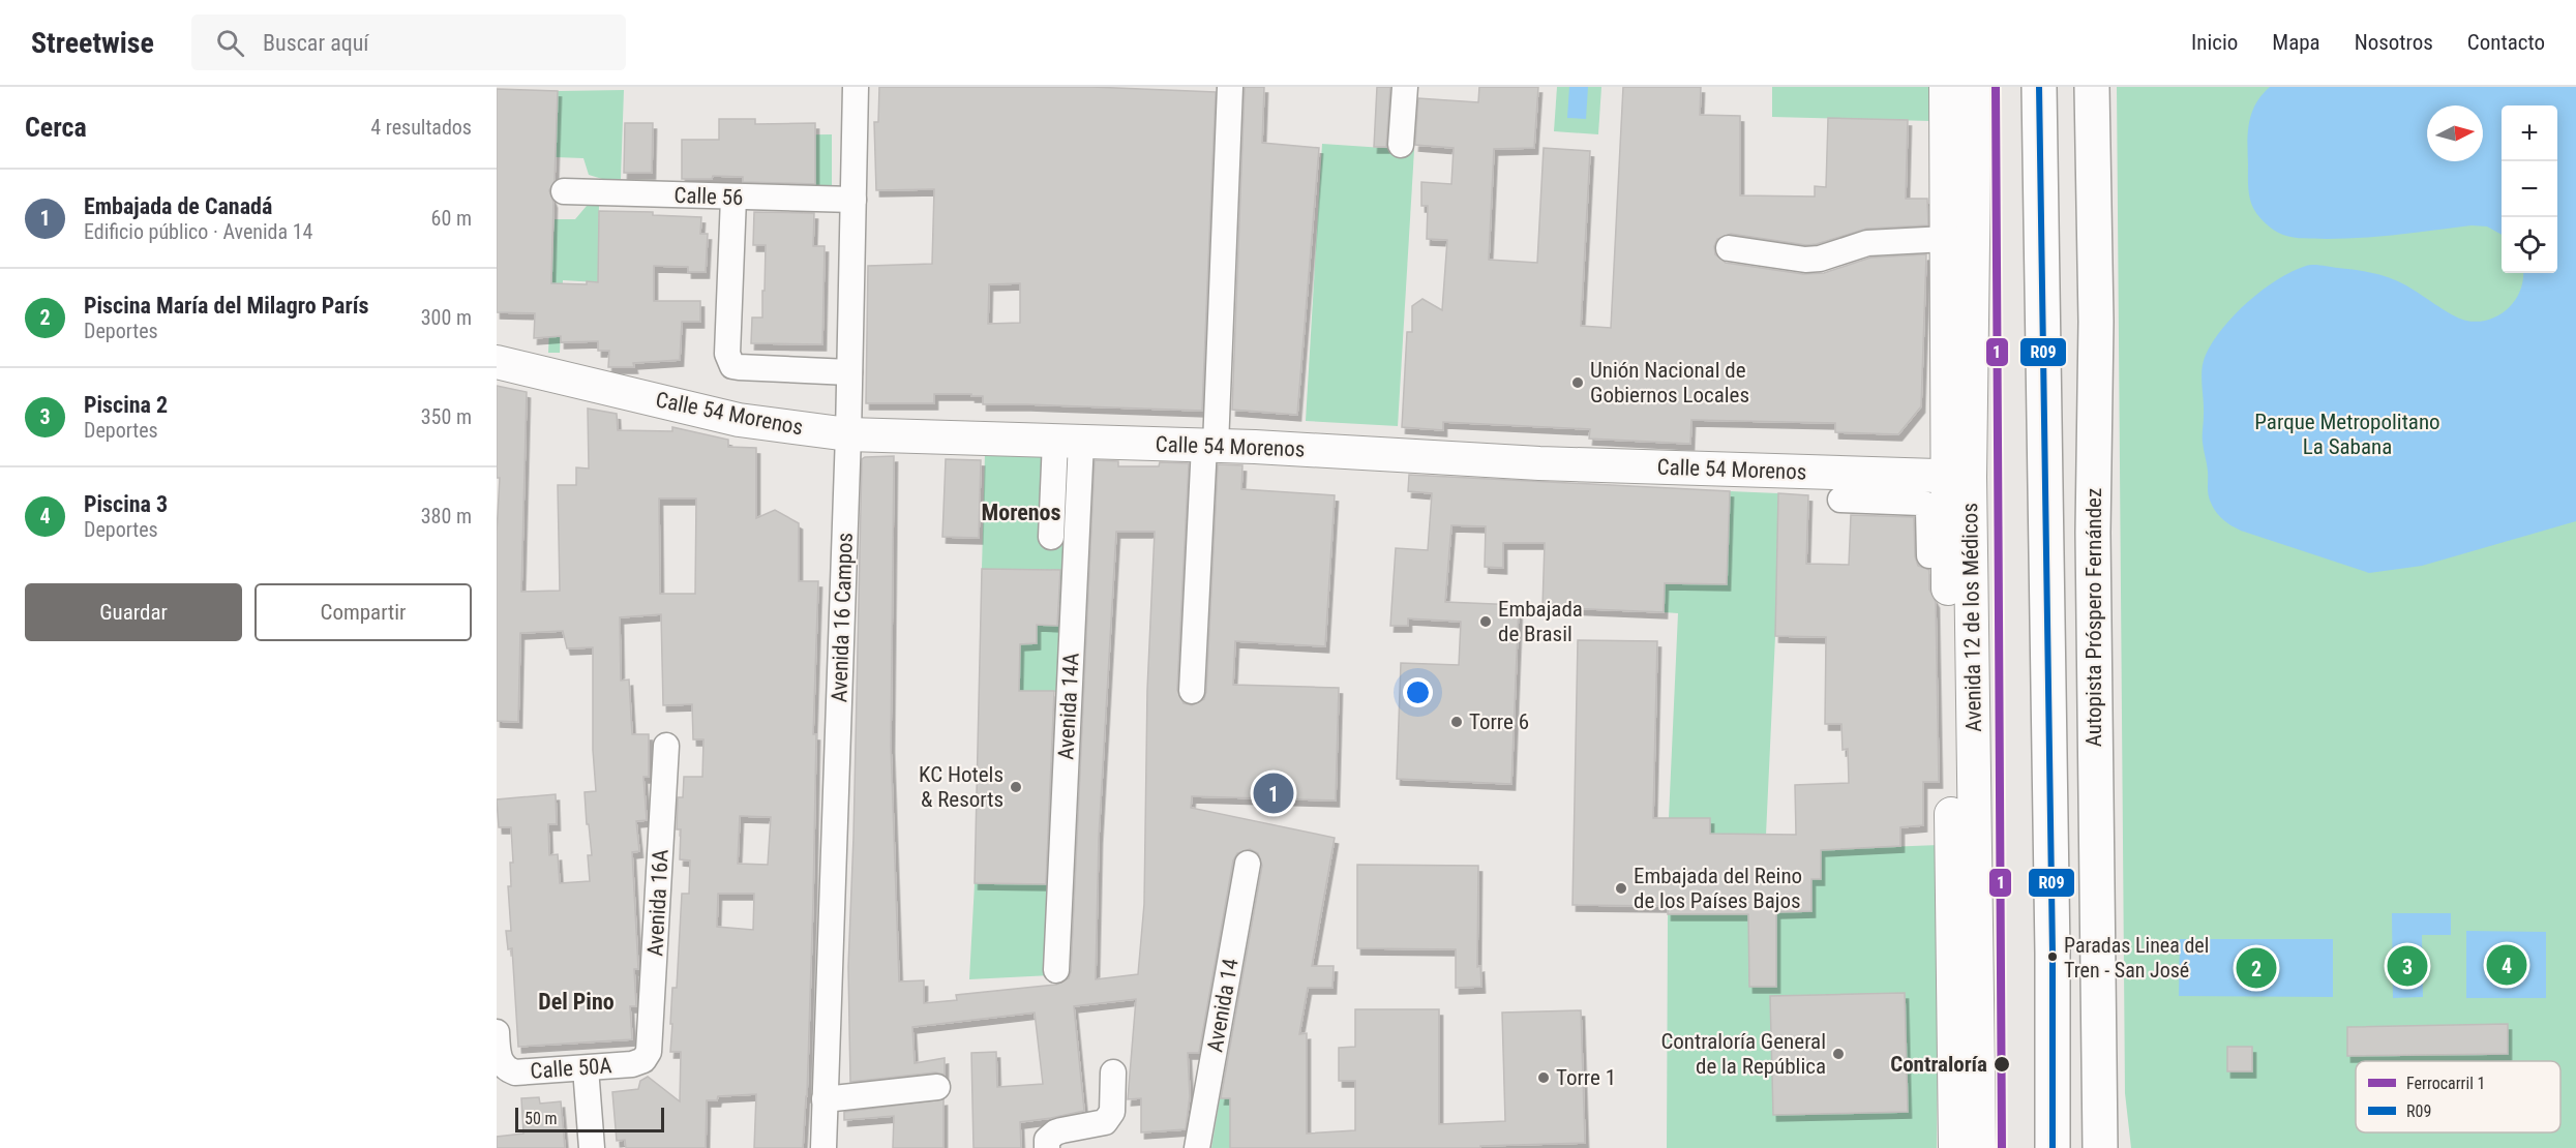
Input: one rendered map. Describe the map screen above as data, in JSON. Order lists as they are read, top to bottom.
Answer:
{
  "streets": {
    "highway": ["Autopista Próspero Fernández"],
    "main road": ["Calle 54 Morenos", "Avenida 12 de los Médicos"],
    "street": [
      "Calle 56",
      "Avenida 16 Campos",
      "Avenida 14A",
      "Avenida 16A",
      "Avenida 14",
      "Calle 50A"
    ]
  },
  "crossings": [
    ["Calle 56", "Avenida 16 Campos"],
    ["Calle 54 Morenos", "Avenida 16 Campos"],
    ["Calle 54 Morenos", "Avenida 12 de los Médicos"],
    ["Calle 54 Morenos", "Avenida 14A"],
    ["Avenida 16A", "Calle 50A"]
  ],
  "districts": ["Morenos", "Del Pino"],
  "parks": ["Parque Metropolitano La Sabana"],
  "places": [
    "Unión Nacional de Gobiernos Locales",
    "Embajada de Brasil",
    "Torre 6",
    "KC Hotels & Resorts",
    "Embajada del Reino de los Países Bajos",
    "Paradas Linea del Tren - San José",
    "Contraloría General de la República",
    "Contraloría",
    "Torre 1"
  ],
  "lines": ["rail line 1", "transit line R09"],
  "legend": ["Ferrocarril 1", "R09"],
  "scale_bar": "50 m",
  "north": "right",
  "page": {
    "header": "Streetwise",
    "search": "Buscar aquí",
    "nav": [
      "Inicio",
      "Mapa",
      "Nosotros",
      "Contacto"
    ],
    "heading": ["Cerca", "4 resultados"],
    "map_buttons": ["+", "−"],
    "list": [
      {
        "mark": "1",
        "name": "Embajada de Canadá",
        "note": "Edificio público · Avenida 14",
        "value": "60 m"
      },
      {
        "mark": "2",
        "name": "Piscina María del Milagro París",
        "note": "Deportes",
        "value": "300 m"
      },
      {
        "mark": "3",
        "name": "Piscina 2",
        "note": "Deportes",
        "value": "350 m"
      },
      {
        "mark": "4",
        "name": "Piscina 3",
        "note": "Deportes",
        "value": "380 m"
      }
    ],
    "buttons": ["Guardar", "Compartir"],
    "pins": [
      "1",
      "4",
      "3",
      "2"
    ],
    "scale": "50 m"
  }
}
